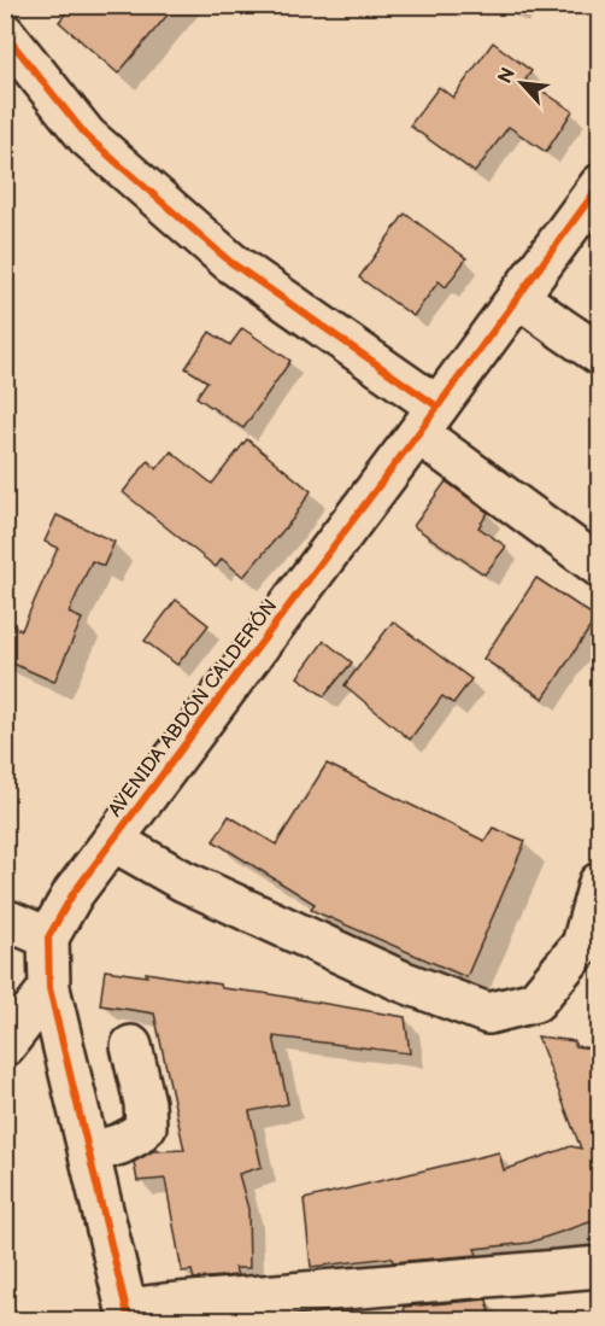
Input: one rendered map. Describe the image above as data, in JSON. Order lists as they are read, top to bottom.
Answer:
{
  "streets": {
    "street": ["AVENIDA ABDÓN CALDERÓN"]
  },
  "north": "top left"
}
